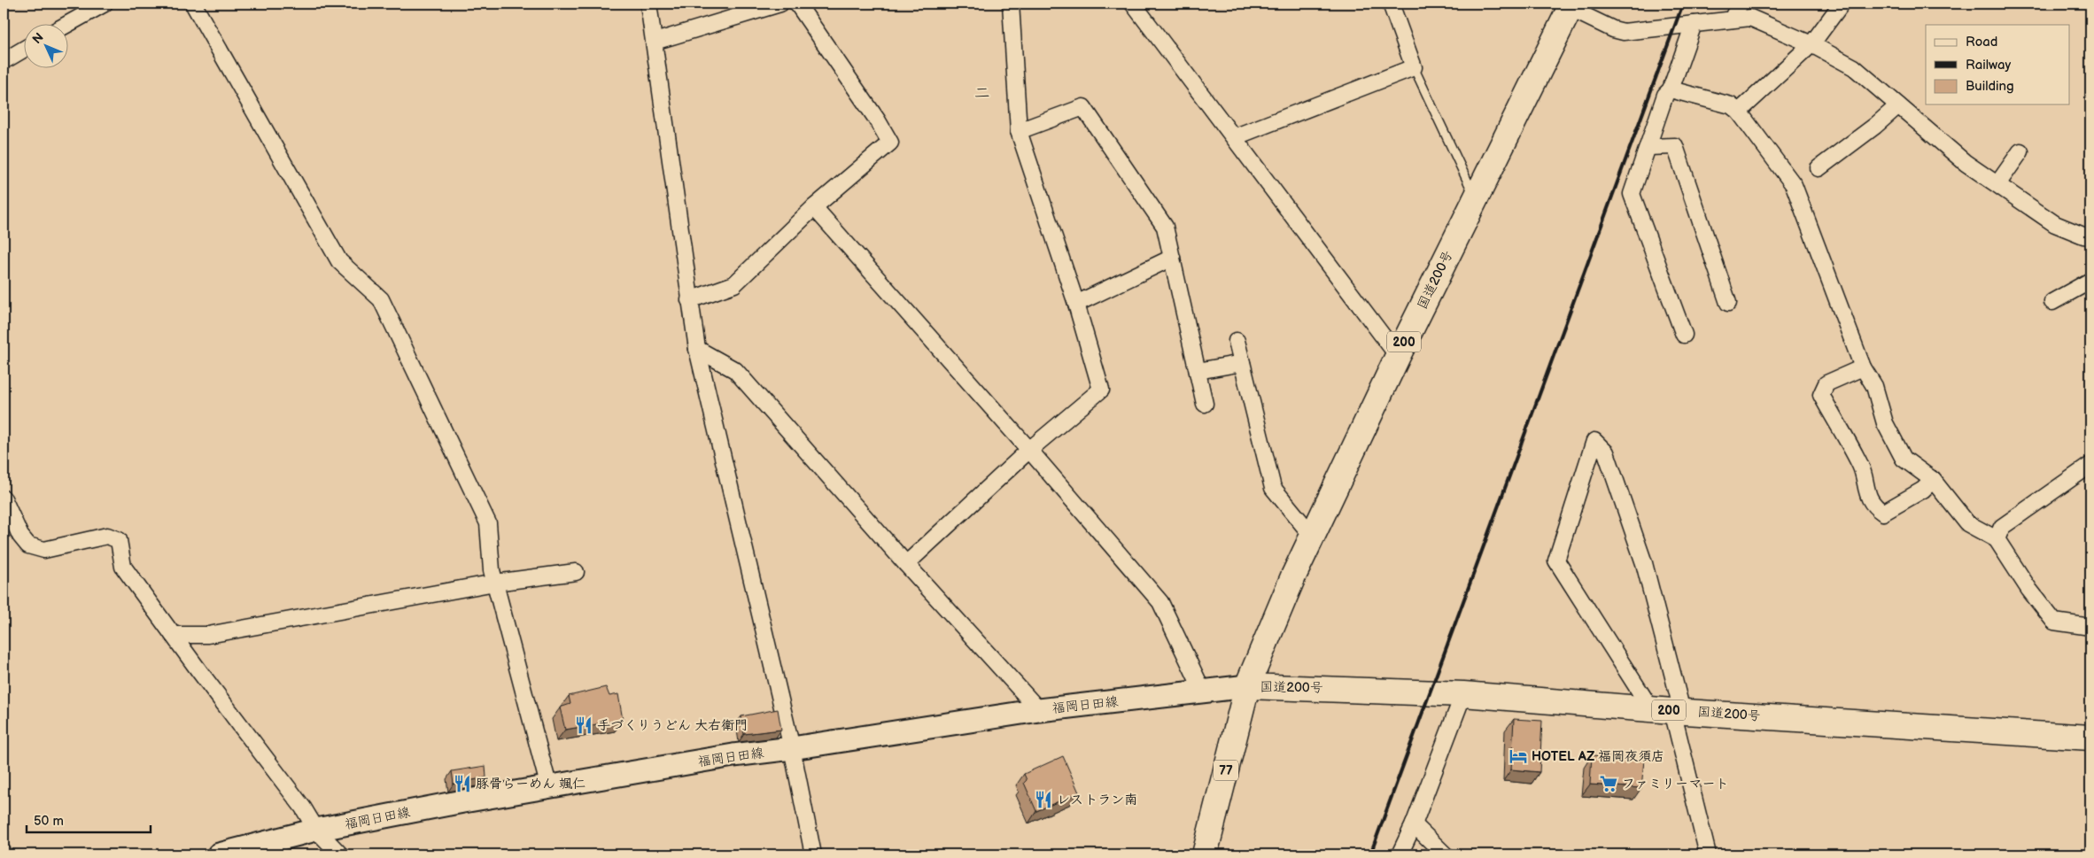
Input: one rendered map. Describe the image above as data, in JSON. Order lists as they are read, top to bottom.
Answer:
{
  "streets": {
    "main road": [
      "国道200号",
      "200",
      "福岡日田線",
      "77"
    ]
  },
  "crossings": [
    ["国道200号", "福岡日田線"],
    ["国道200号", "77"],
    ["福岡日田線", "77"]
  ],
  "districts": ["二"],
  "places": {
    "restaurant": ["手づくりうどん 大右衛門", "豚骨らーめん 颯仁", "レストラン南"],
    "hotel": ["HOTEL AZ 福岡夜須店"],
    "supermarket": ["ファミリーマート"]
  },
  "legend": ["Road", "Railway", "Building"],
  "scale_bar": "50 m",
  "north": "top left"
}
